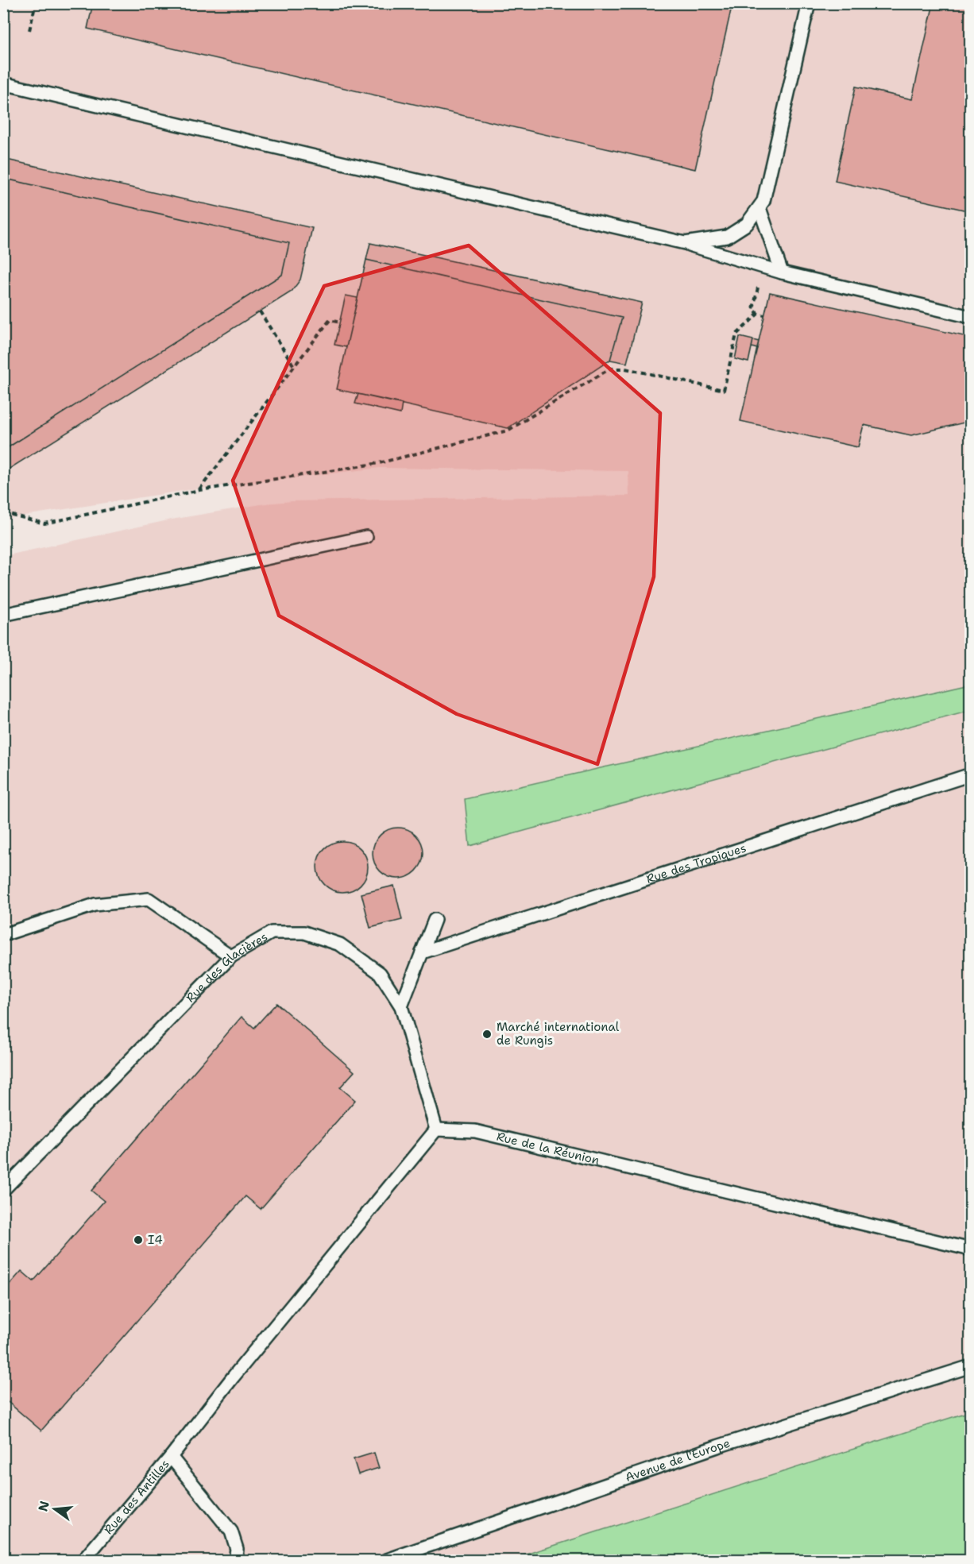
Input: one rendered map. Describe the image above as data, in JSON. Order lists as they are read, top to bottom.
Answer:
{
  "streets": {
    "lane": [
      "Rue des Tropiques",
      "Rue des Glacières",
      "Rue de la Réunion",
      "Avenue de l'Europe",
      "Rue des Antilles"
    ]
  },
  "crossings": [
    ["Rue des Glacières", "Rue de la Réunion"],
    ["Rue des Glacières", "Rue des Antilles"],
    ["Rue de la Réunion", "Rue des Antilles"]
  ],
  "places": ["Marché international de Rungis", "I4"],
  "north": "left"
}
